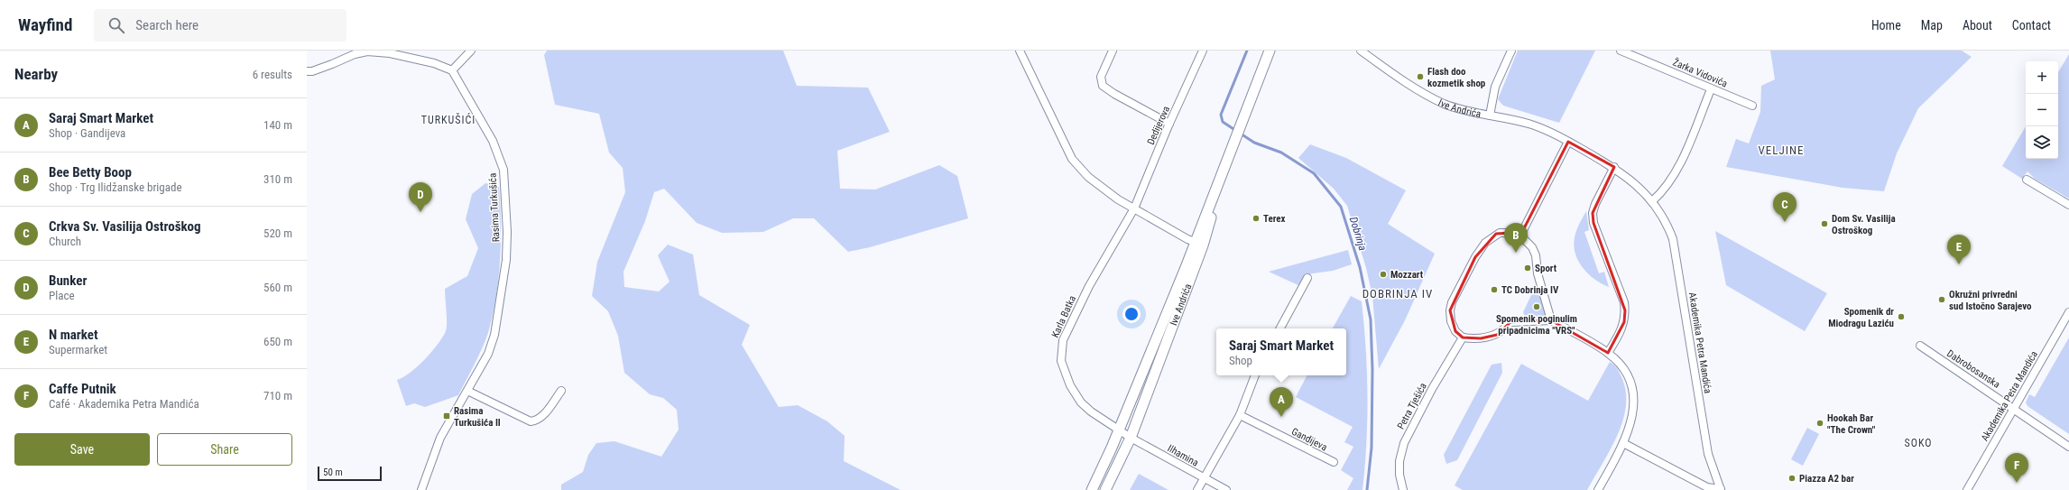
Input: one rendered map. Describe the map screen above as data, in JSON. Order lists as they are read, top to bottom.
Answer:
{
  "streets": {
    "main road": ["Ive Andrića"],
    "street": [
      "Žarka Vidovića",
      "Dedijerova",
      "Rasima Turkušića",
      "Karla Batka",
      "Akademika Petra Mandića",
      "Dabrobosanska",
      "Petra Tješića",
      "Gandijeva",
      "Ilhamina"
    ]
  },
  "crossings": [
    ["Ive Andrića", "Karla Batka"],
    ["Ive Andrića", "Akademika Petra Mandića"],
    ["Ive Andrića", "Ilhamina"],
    ["Dedijerova", "Karla Batka"],
    ["Karla Batka", "Ilhamina"],
    ["Akademika Petra Mandića", "Dabrobosanska"]
  ],
  "districts": [
    "TURKUŠIĆI",
    "VELJINE",
    "DOBRINJA IV",
    "SOKO"
  ],
  "water": ["Dobrinja"],
  "places": {
    "other": [
      "Flash doo kozmetik shop",
      "Terex",
      "Dom Sv. Vasilija Ostroškog",
      "Sport",
      "Mozzart",
      "TC Dobrinja IV",
      "Okružni privredni sud Istočno Sarajevo",
      "Spomenik poginulim pripadnicima \"VRS\"",
      "Spomenik dr Miodragu Laziću",
      "Hookah Bar \"The Crown\"",
      "Piazza A2 bar"
    ],
    "transit": ["Rasima Turkušića II"]
  },
  "scale_bar": "50 m",
  "page": {
    "header": "Wayfind",
    "search": "Search here",
    "nav": [
      "Home",
      "Map",
      "About",
      "Contact"
    ],
    "heading": ["Nearby", "6 results"],
    "map_buttons": ["+", "−"],
    "list": [
      {
        "mark": "A",
        "name": "Saraj Smart Market",
        "note": "Shop · Gandijeva",
        "value": "140 m"
      },
      {
        "mark": "B",
        "name": "Bee Betty Boop",
        "note": "Shop · Trg Ilidžanske brigade",
        "value": "310 m"
      },
      {
        "mark": "C",
        "name": "Crkva Sv. Vasilija Ostroškog",
        "note": "Church",
        "value": "520 m"
      },
      {
        "mark": "D",
        "name": "Bunker",
        "note": "Place",
        "value": "560 m"
      },
      {
        "mark": "E",
        "name": "N market",
        "note": "Supermarket",
        "value": "650 m"
      },
      {
        "mark": "F",
        "name": "Caffe Putnik",
        "note": "Café · Akademika Petra Mandića",
        "value": "710 m"
      }
    ],
    "pins": [
      "D",
      "C",
      "B",
      "E",
      "A",
      "F"
    ],
    "popup": ["Saraj Smart Market", "Shop"],
    "buttons": ["Save", "Share"],
    "scale": "50 m"
  }
}
